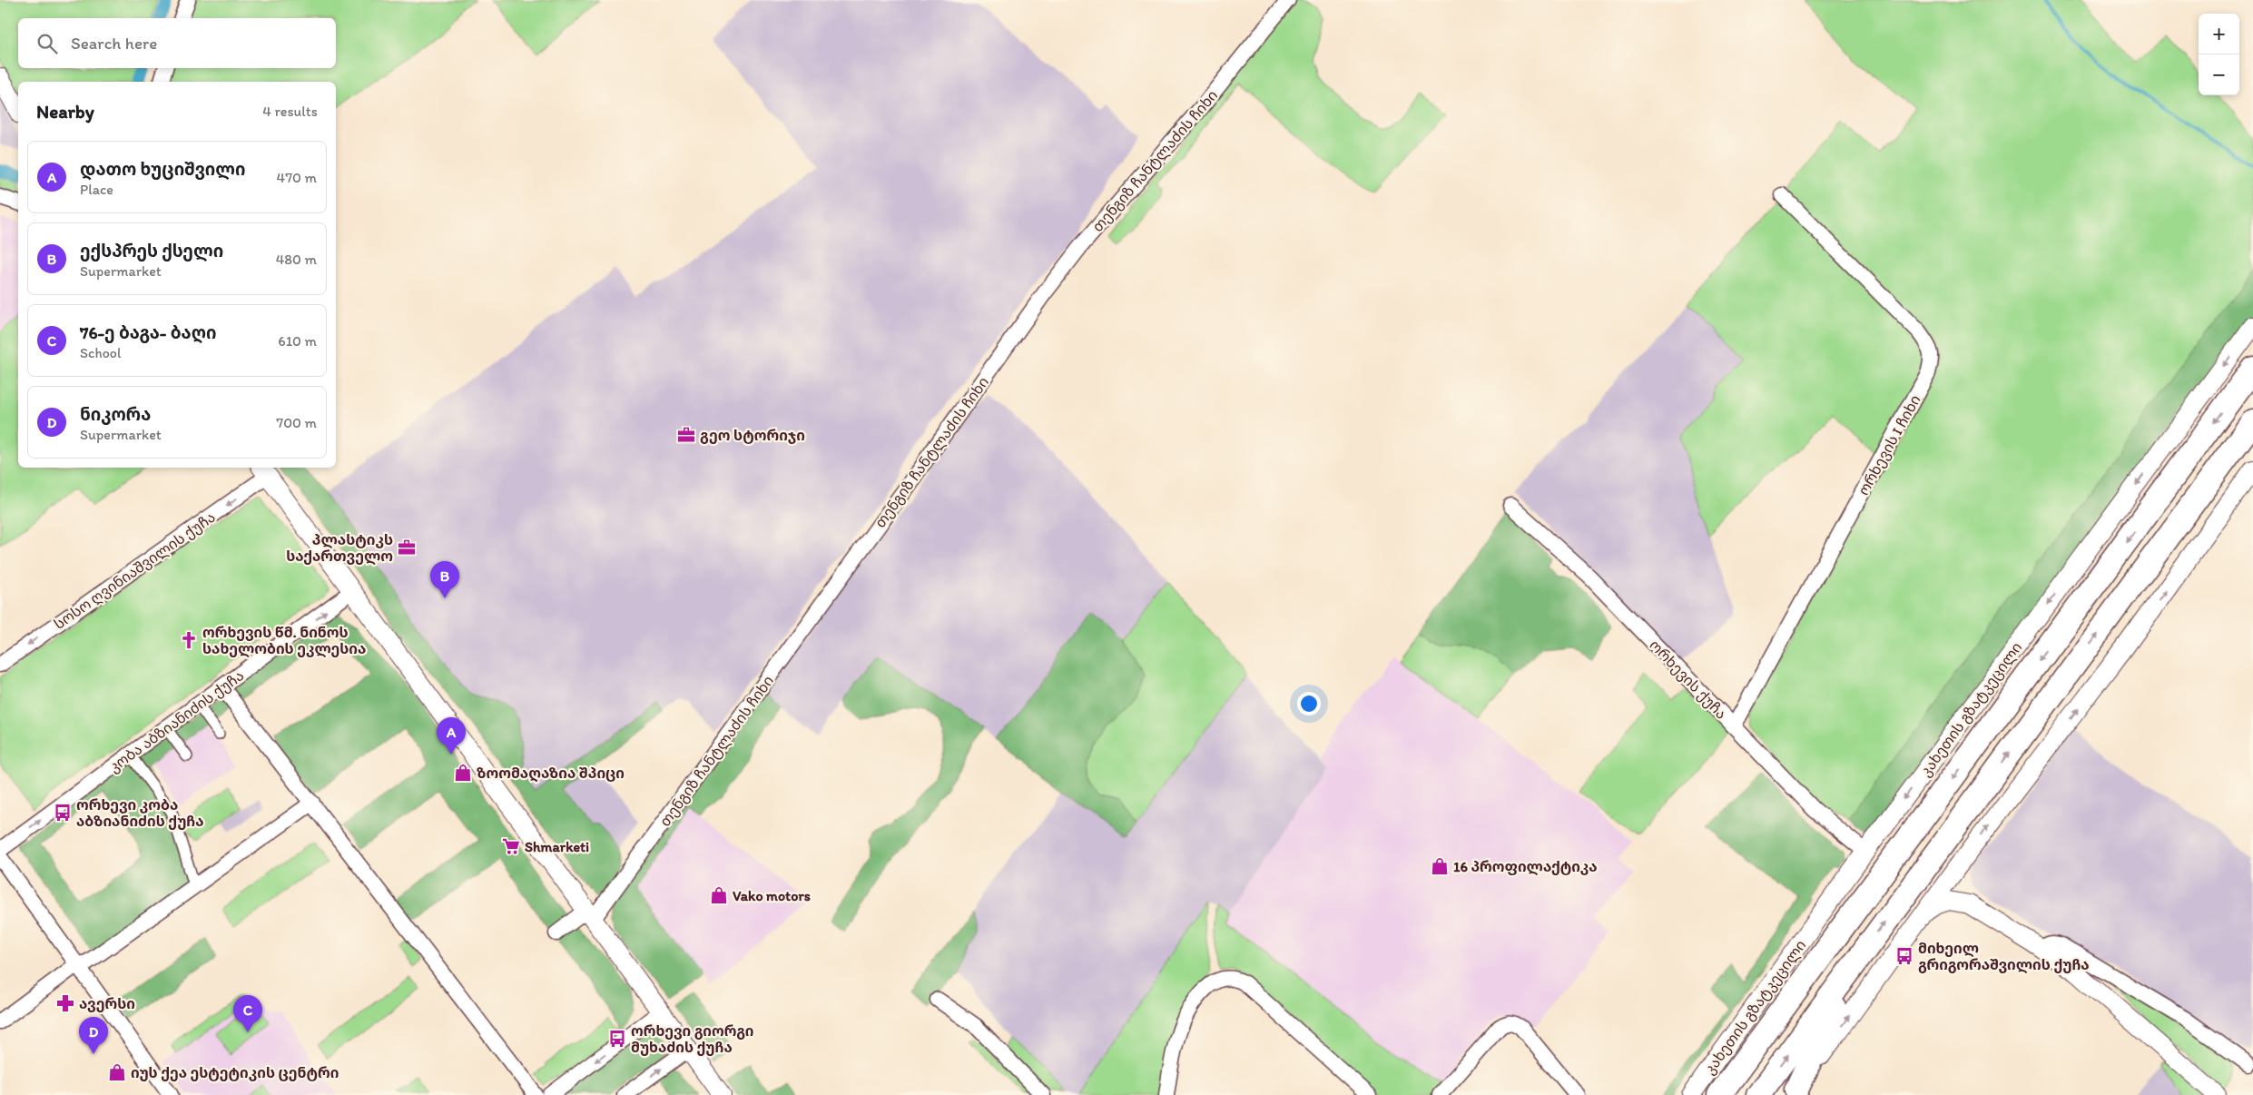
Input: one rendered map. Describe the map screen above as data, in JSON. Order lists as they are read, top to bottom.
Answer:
{
  "streets": {
    "highway": ["კახეთის გზატკეცილი"],
    "street": [
      "თენგიზ ჩანტლაძის ჩიხი",
      "ორხევის I ჩიხი",
      "სოსო ღვინიაშვილის ქუჩა",
      "ორხევის ქუჩა",
      "კობა აბზიანიძის ქუჩა"
    ]
  },
  "crossings": [
    ["ორხევის I ჩიხი", "ორხევის ქუჩა"],
    ["ორხევის ქუჩა", "კახეთის გზატკეცილი"]
  ],
  "one_way": ["სოსო ღვინიაშვილის ქუჩა", "კობა აბზიანიძის ქუჩა"],
  "places": {
    "office": ["გეო სტორიჯი", "პლასტიკს საქართველო"],
    "church": ["ორხევის წმ. ნინოს სახელობის ეკლესია"],
    "shop": [
      "ზოომაღაზია შპიცი",
      "16 პროფილაქტიკა",
      "Vako motors",
      "იუს ქეა ესტეტიკის ცენტრი"
    ],
    "bus stop": ["ორხევი კობა აბზიანიძის ქუჩა", "მიხეილ გრიგორაშვილის ქუჩა", "ორხევი გიორგი მუხაძის ქუჩა"],
    "supermarket": ["Shmarketi"],
    "pharmacy": ["ავერსი"]
  },
  "page": {
    "map_buttons": ["+", "−"],
    "search": "Search here",
    "heading": ["Nearby", "4 results"],
    "list": [
      {
        "mark": "A",
        "name": "დათო ხუციშვილი",
        "note": "Place",
        "value": "470 m"
      },
      {
        "mark": "B",
        "name": "ექსპრეს ქსელი",
        "note": "Supermarket",
        "value": "480 m"
      },
      {
        "mark": "C",
        "name": "76-ე ბაგა- ბაღი",
        "note": "School",
        "value": "610 m"
      },
      {
        "mark": "D",
        "name": "ნიკორა",
        "note": "Supermarket",
        "value": "700 m"
      }
    ],
    "pins": [
      "B",
      "A",
      "C",
      "D"
    ]
  }
}
